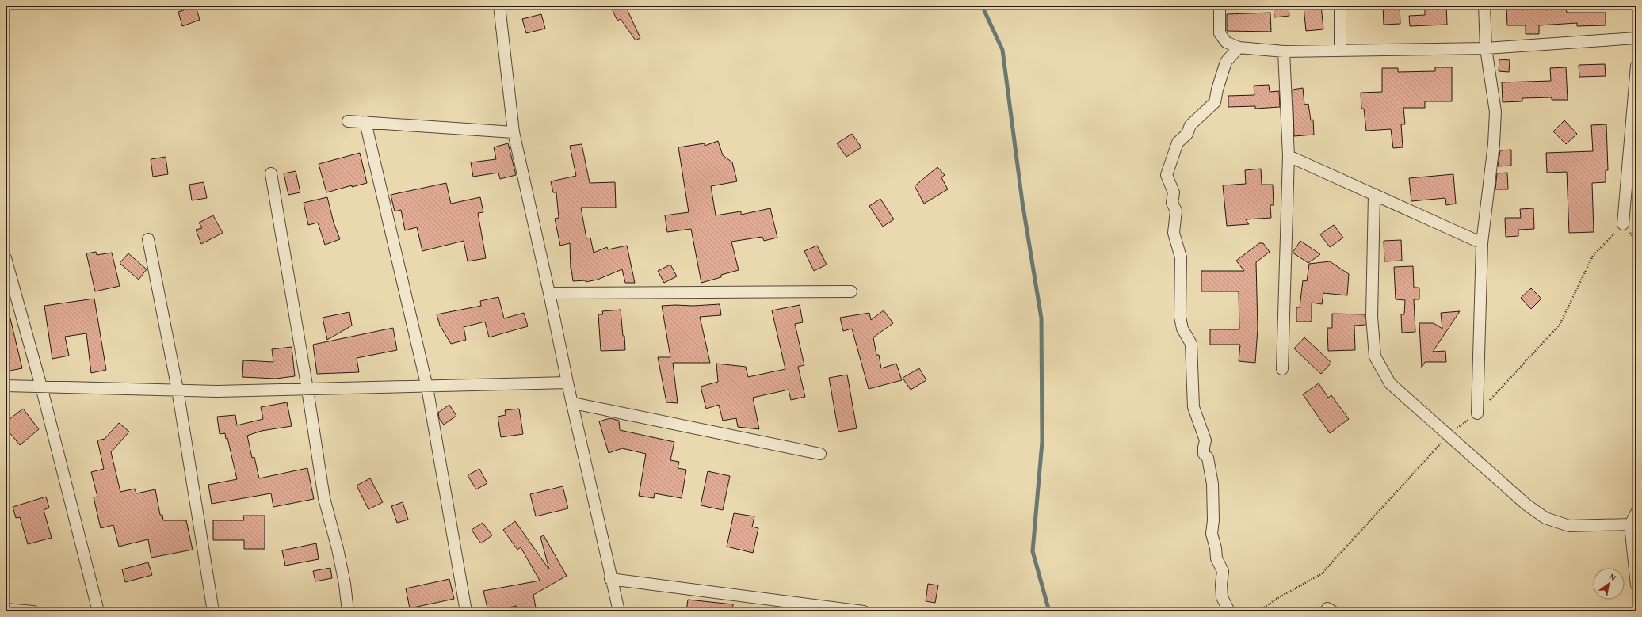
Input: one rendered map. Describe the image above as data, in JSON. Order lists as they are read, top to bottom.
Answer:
{
  "north": "top right"
}
